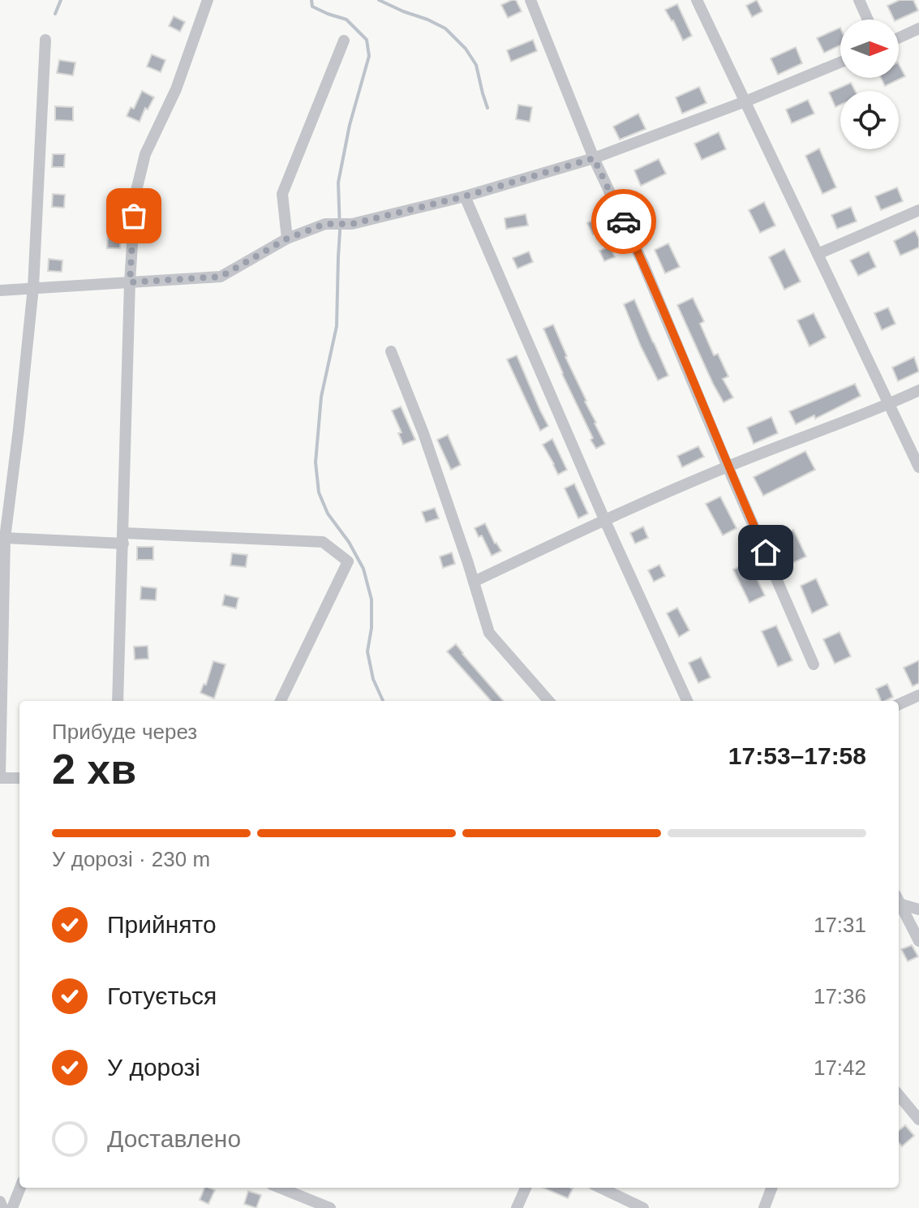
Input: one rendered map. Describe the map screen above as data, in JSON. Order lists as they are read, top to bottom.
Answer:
{
  "north": "right",
  "page": {
    "heading": ["2 хв", "Прибуде через", "17:53–17:58"],
    "bar": "У дорозі · 230 m",
    "list": [
      ["Прийнято", "17:31"],
      ["Готується", "17:36"],
      ["У дорозі", "17:42"],
      "Доставлено"
    ]
  }
}
